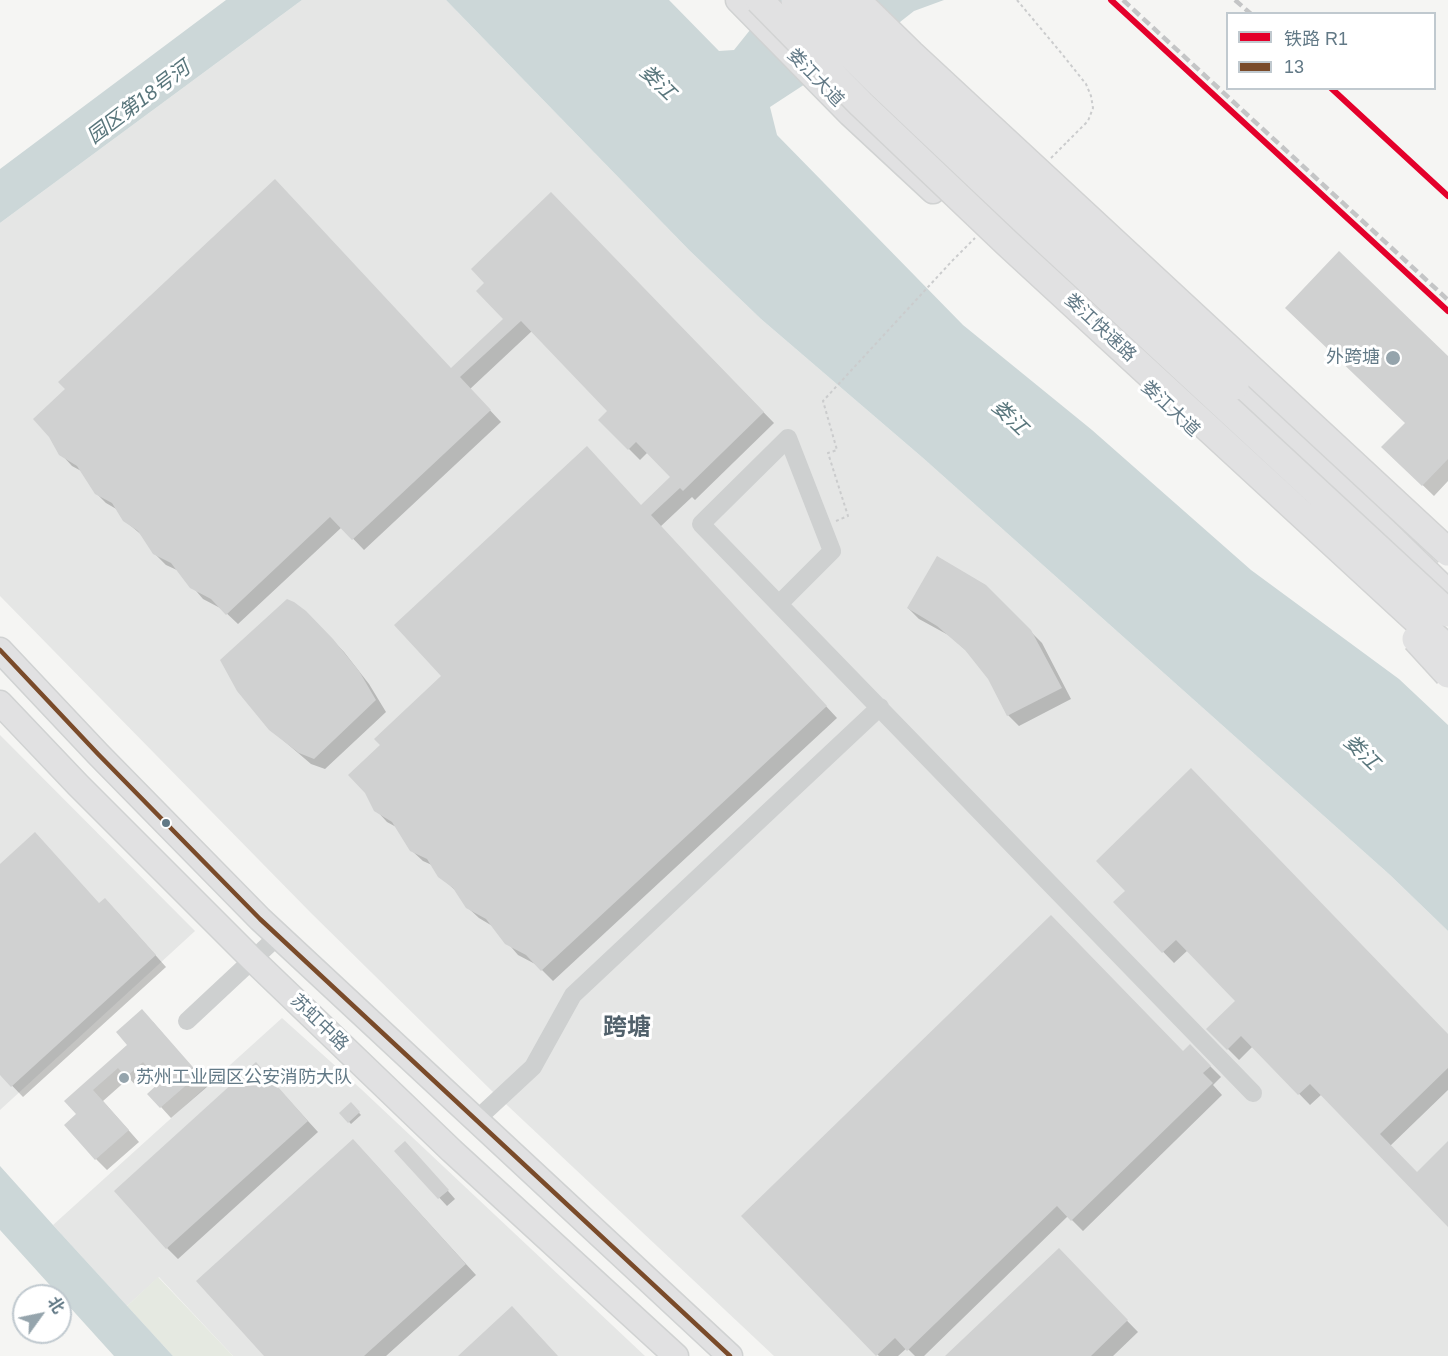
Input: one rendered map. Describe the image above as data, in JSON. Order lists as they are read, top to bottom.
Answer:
{
  "streets": {
    "highway": ["娄江快速路"],
    "main road": ["娄江大道", "苏虹中路"]
  },
  "crossings": [
    ["娄江大道", "娄江快速路"]
  ],
  "districts": ["跨塘"],
  "water": ["娄江", "园区第18号河"],
  "places": ["外跨塘", "苏州工业园区公安消防大队"],
  "lines": ["rail line R1", "transit line 13"],
  "legend": ["铁路 R1", "13"],
  "north": "top right"
}
